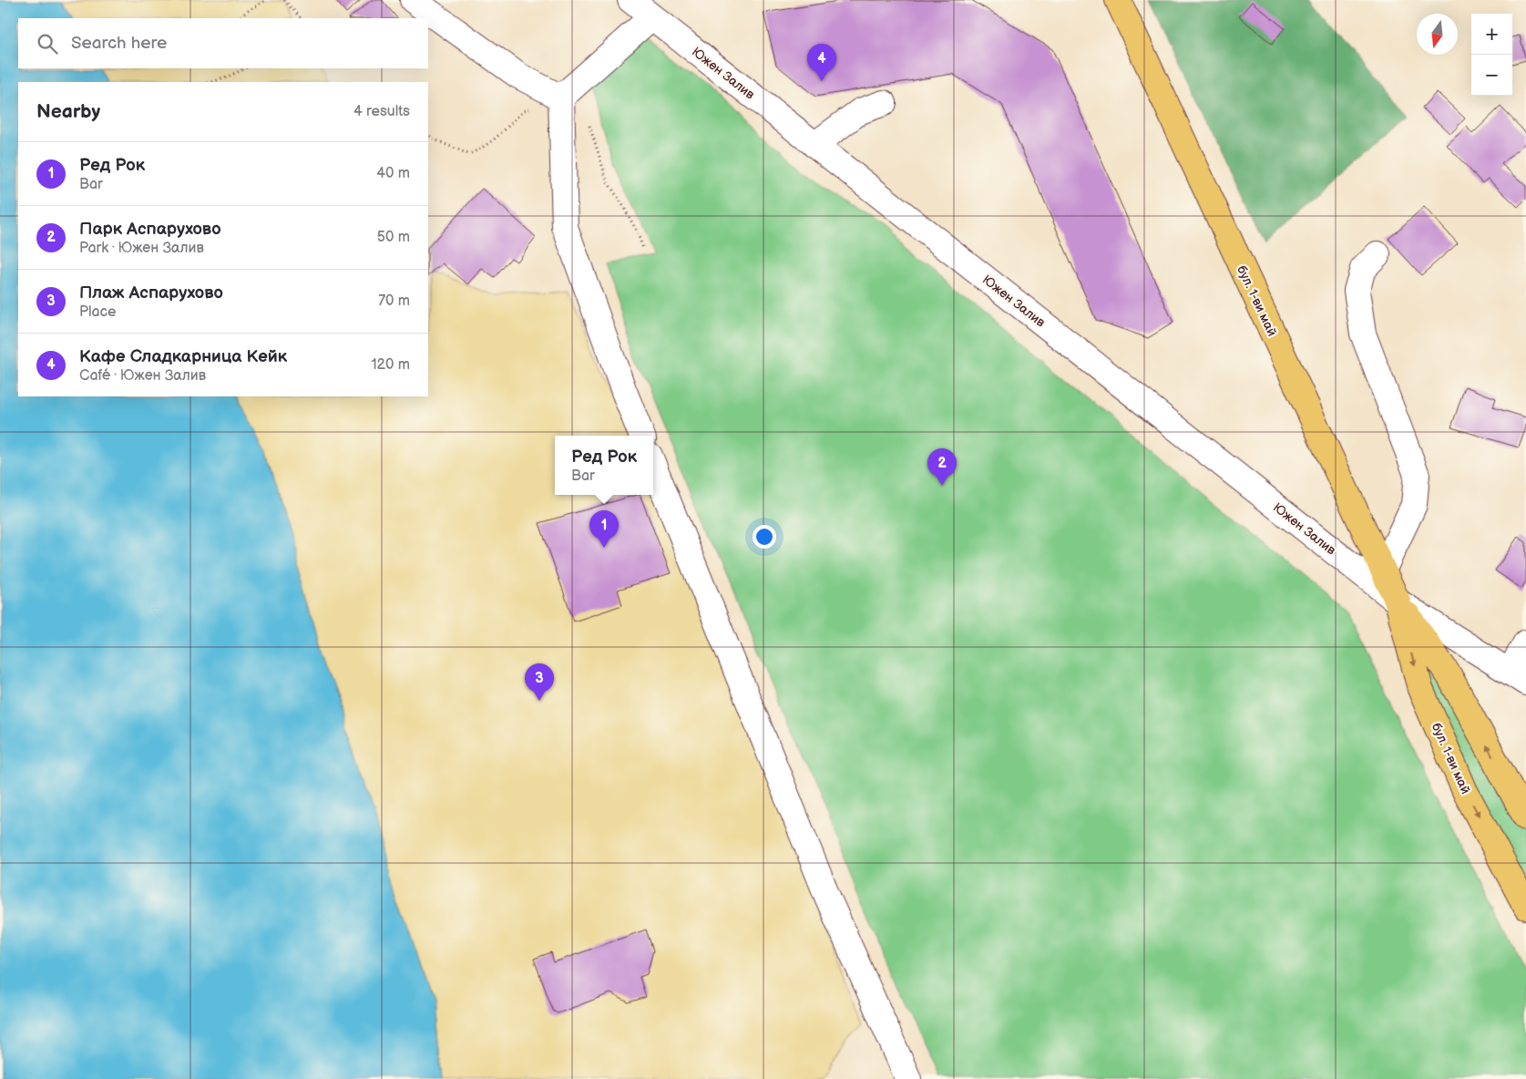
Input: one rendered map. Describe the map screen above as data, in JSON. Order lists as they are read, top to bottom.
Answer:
{
  "streets": {
    "main road": ["бул. 1-ви май"],
    "street": ["Южен Залив"]
  },
  "crossings": [
    ["Южен Залив", "бул. 1-ви май"]
  ],
  "north": "bottom",
  "page": {
    "map_buttons": ["+", "−"],
    "search": "Search here",
    "pins": [
      "4",
      "2",
      "1",
      "3"
    ],
    "heading": ["Nearby", "4 results"],
    "list": [
      {
        "mark": "1",
        "name": "Ред Рок",
        "note": "Bar",
        "value": "40 m"
      },
      {
        "mark": "2",
        "name": "Парк Аспарухово",
        "note": "Park · Южен Залив",
        "value": "50 m"
      },
      {
        "mark": "3",
        "name": "Плаж Аспарухово",
        "note": "Place",
        "value": "70 m"
      },
      {
        "mark": "4",
        "name": "Кафе Сладкарница Кейк",
        "note": "Café · Южен Залив",
        "value": "120 m"
      }
    ],
    "popup": ["Ред Рок", "Bar"]
  }
}
